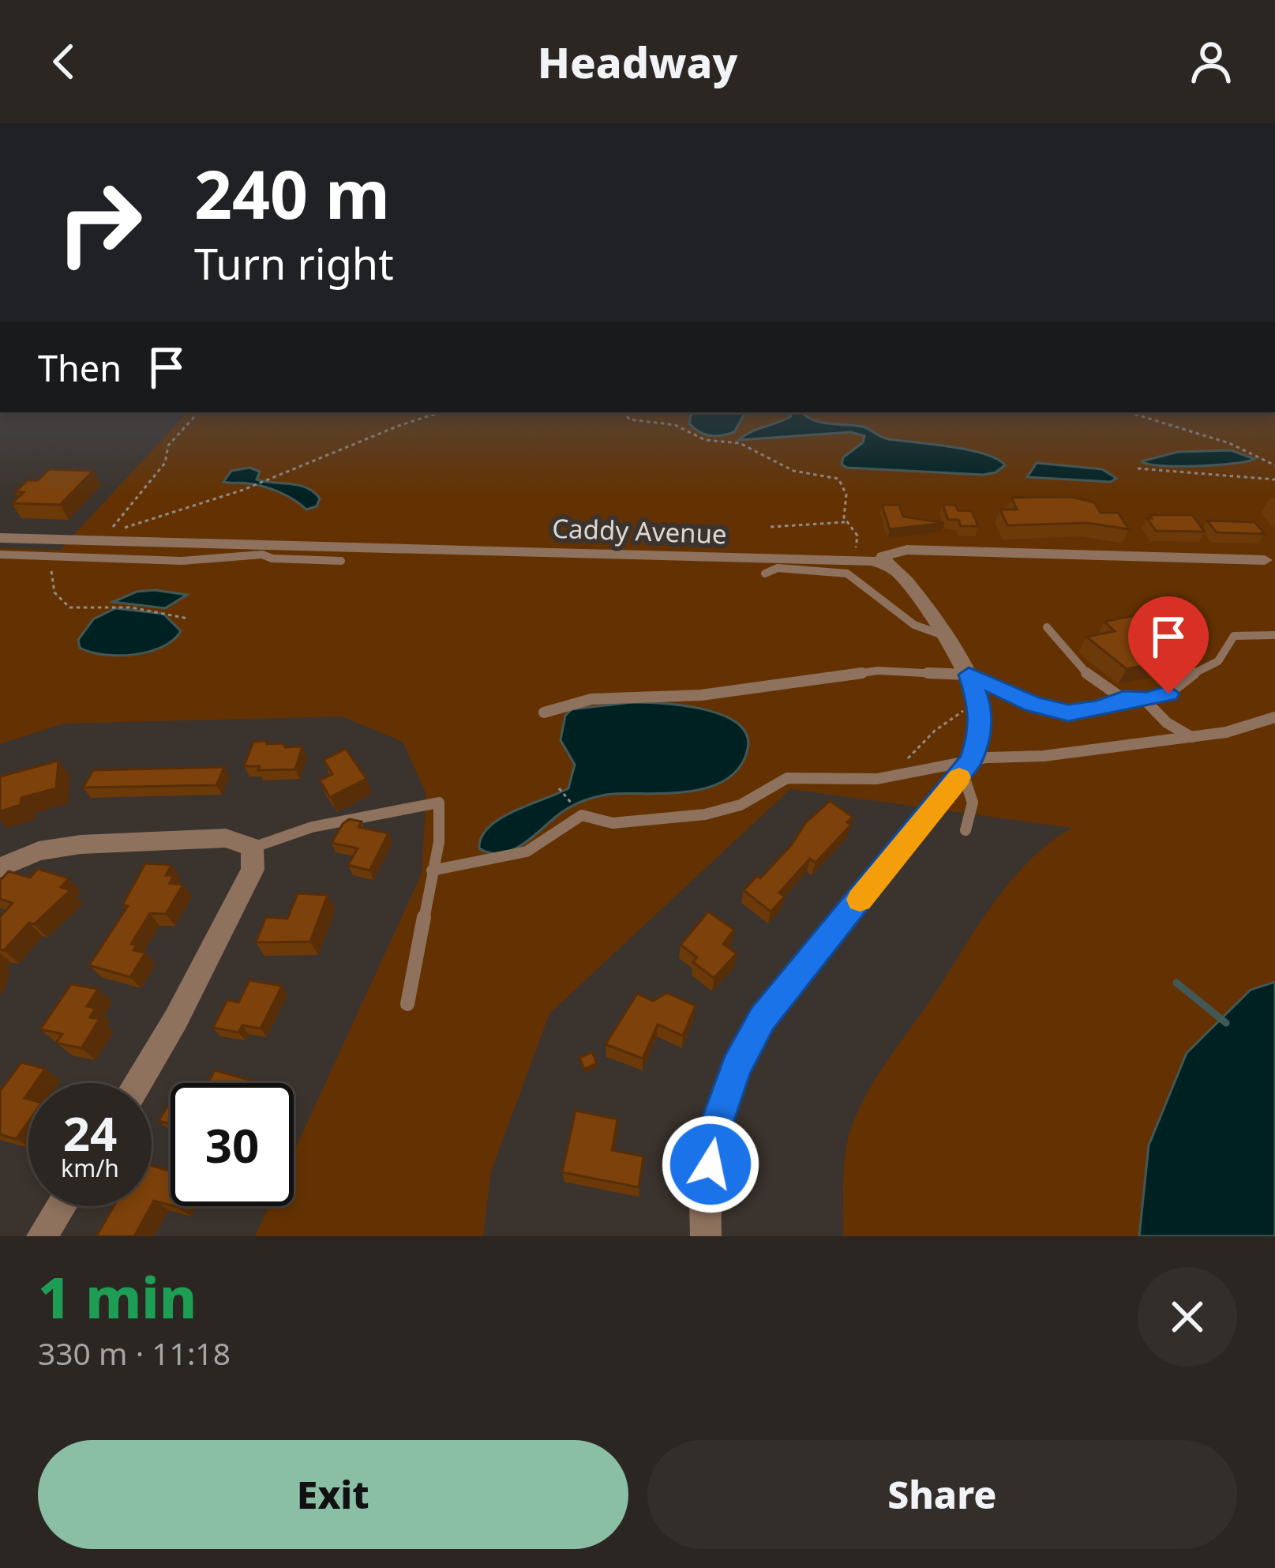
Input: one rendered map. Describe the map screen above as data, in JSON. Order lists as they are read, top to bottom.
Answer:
{
  "streets": {
    "street": ["Caddy Avenue"]
  },
  "page": {
    "header": "Headway",
    "turn": ["240 m", "Turn right"],
    "then": "Then",
    "speed": "24 km/h",
    "limit": "30",
    "heading": ["1 min", "330 m · 11:18"],
    "buttons": ["Exit", "Share"]
  }
}
